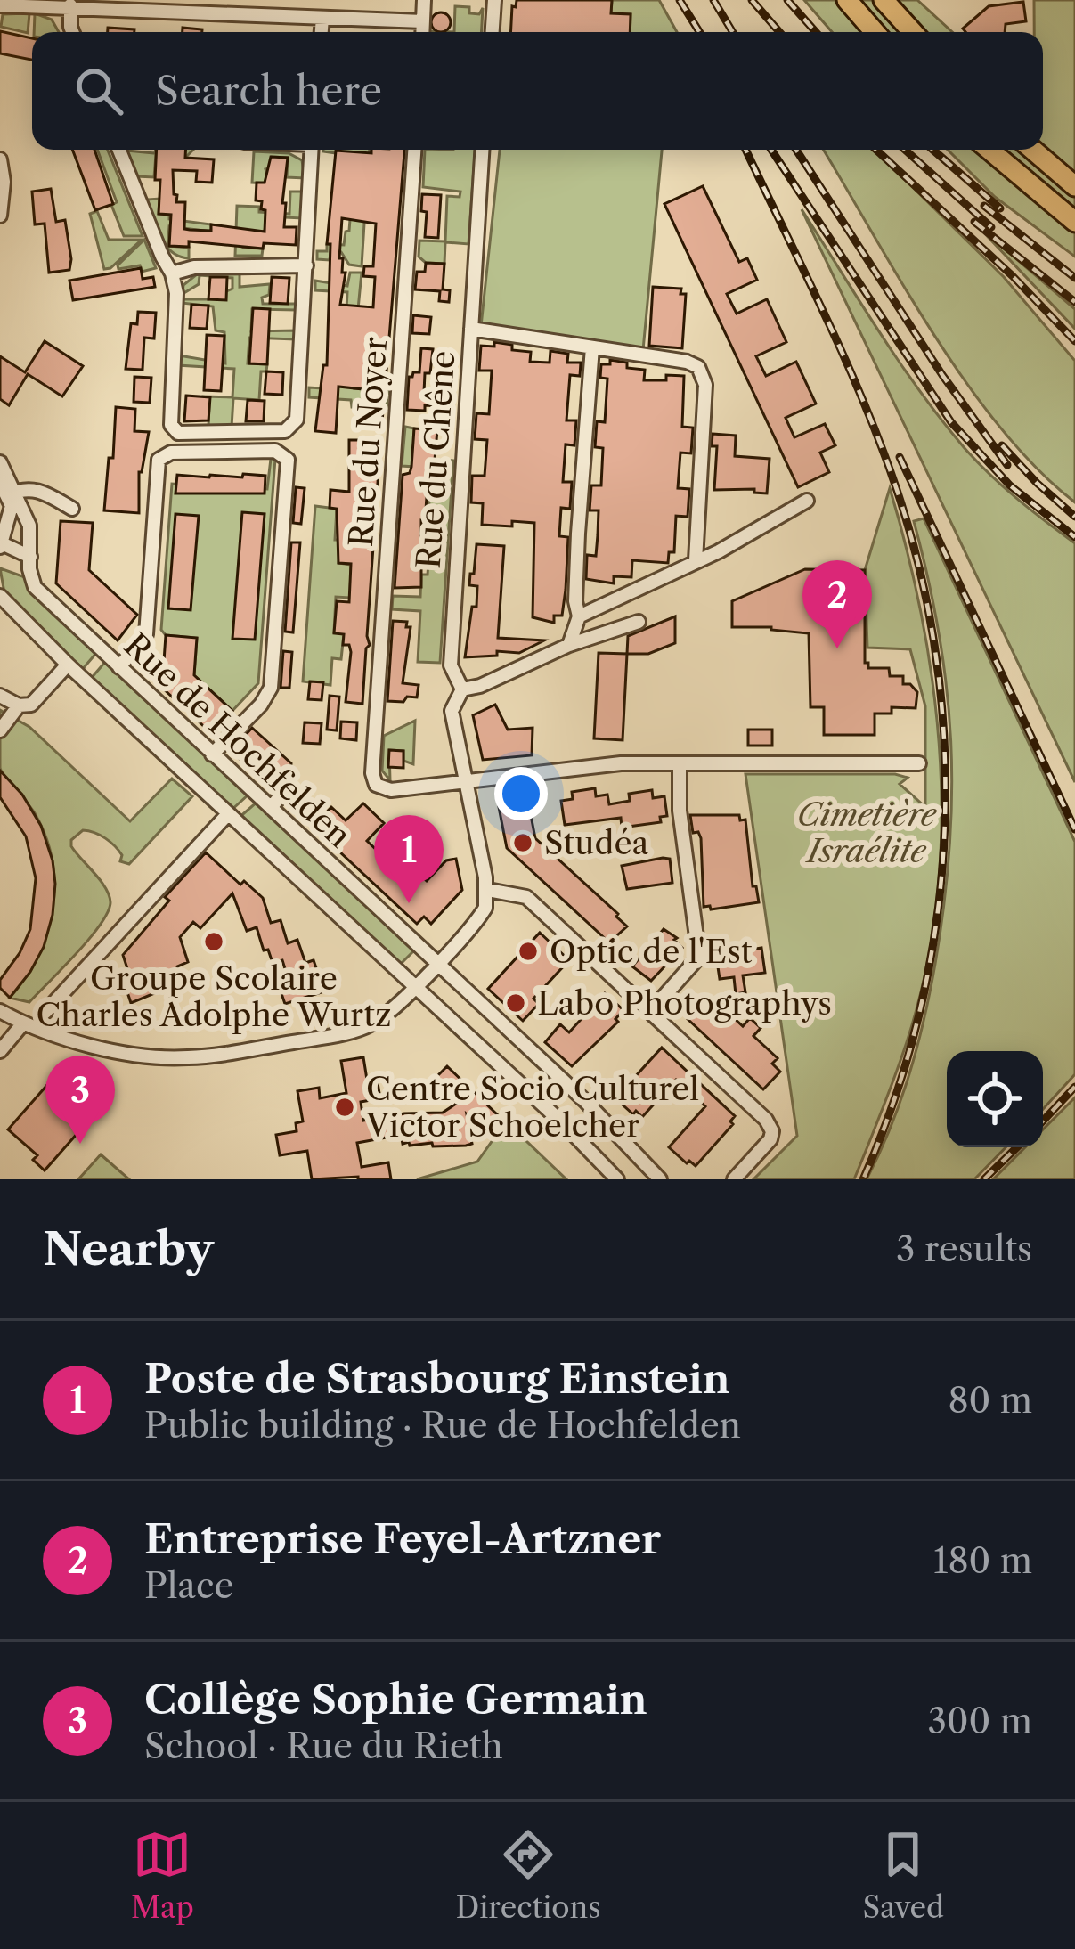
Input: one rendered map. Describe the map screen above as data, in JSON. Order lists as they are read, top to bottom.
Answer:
{
  "streets": {
    "street": ["Rue du Noyer", "Rue du Chêne", "Rue de Hochfelden"]
  },
  "crossings": [
    ["Rue du Noyer", "Rue du Chêne"]
  ],
  "parks": ["Cimetière Israélite"],
  "places": [
    "Studéa",
    "Groupe Scolaire Charles Adolphe Wurtz",
    "Optic de l'Est",
    "Labo Photographys",
    "Centre Socio Culturel Victor Schoelcher"
  ],
  "page": {
    "search": "Search here",
    "pins": ["2", "1", "3"],
    "heading": ["Nearby", "3 results"],
    "list": [
      {
        "mark": "1",
        "name": "Poste de Strasbourg Einstein",
        "note": "Public building · Rue de Hochfelden",
        "value": "80 m"
      },
      {
        "mark": "2",
        "name": "Entreprise Feyel-Artzner",
        "note": "Place",
        "value": "180 m"
      },
      {
        "mark": "3",
        "name": "Collège Sophie Germain",
        "note": "School · Rue du Rieth",
        "value": "300 m"
      }
    ],
    "nav": ["Map", "Directions", "Saved"]
  }
}
